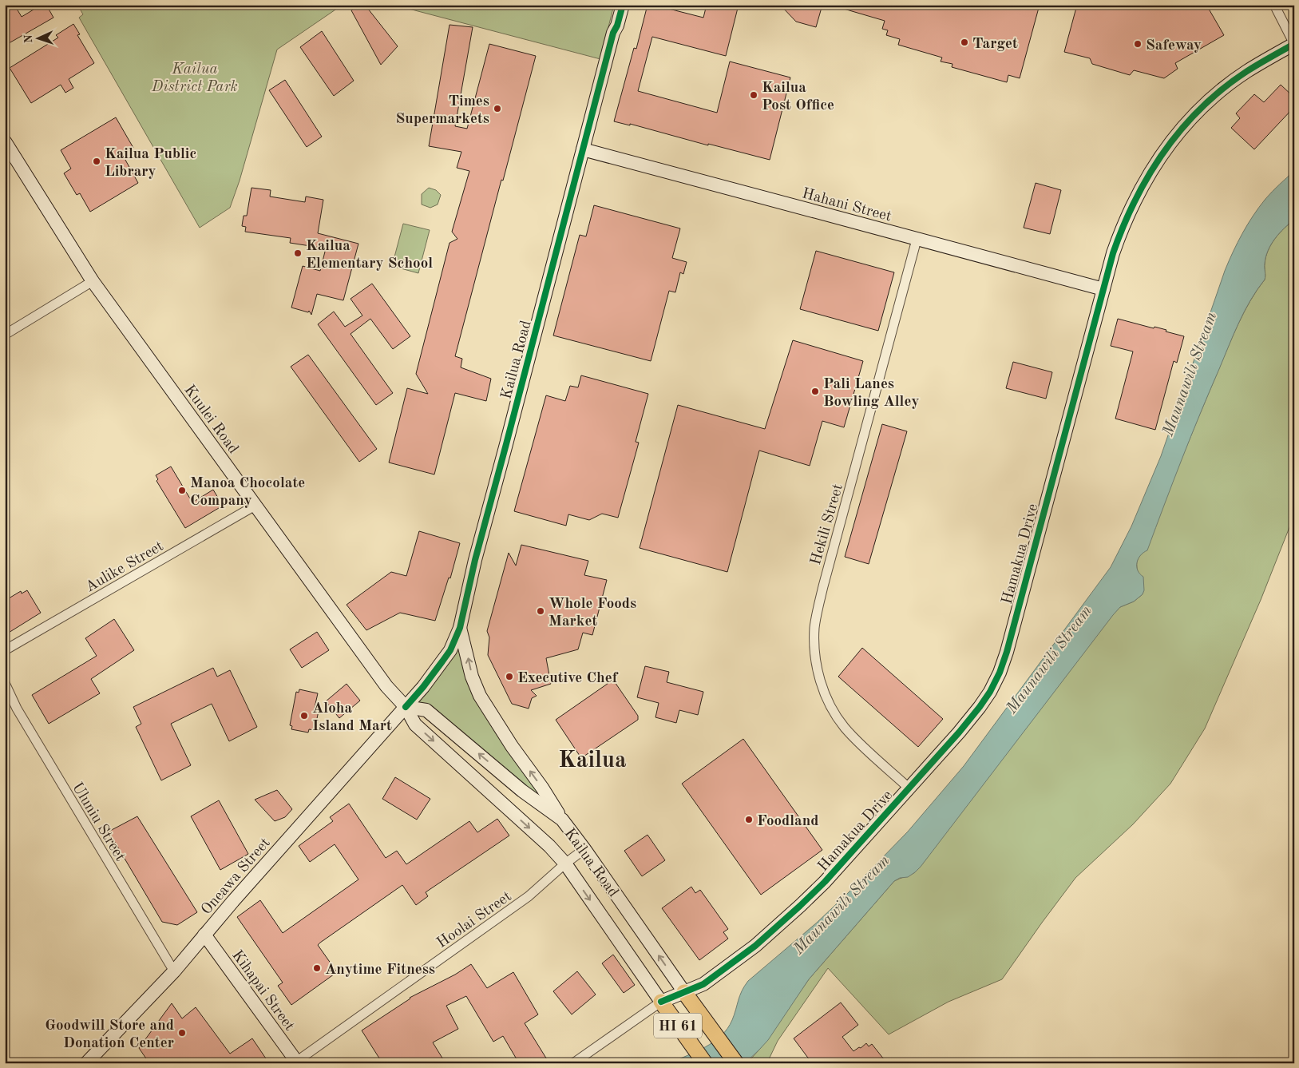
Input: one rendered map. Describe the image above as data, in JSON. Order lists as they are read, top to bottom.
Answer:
{
  "streets": {
    "main road": [
      "Hahani Street",
      "Kailua Road",
      "Kuulei Road",
      "Hamakua Drive",
      "Oneawa Street",
      "Kihapai Street",
      "HI 61"
    ],
    "street": [
      "Hekili Street",
      "Aulike Street",
      "Uluniu Street",
      "Hoolai Street"
    ]
  },
  "crossings": [
    ["Hahani Street", "Kailua Road"],
    ["Hahani Street", "Hekili Street"],
    ["Hahani Street", "Hamakua Drive"],
    ["Kailua Road", "Kuulei Road"],
    ["Kailua Road", "Hamakua Drive"],
    ["Kailua Road", "Oneawa Street"],
    ["Kailua Road", "Hoolai Street"],
    ["Kuulei Road", "Aulike Street"],
    ["Kuulei Road", "Oneawa Street"],
    ["Hekili Street", "Hamakua Drive"],
    ["Uluniu Street", "Oneawa Street"],
    ["Oneawa Street", "Kihapai Street"],
    ["Hoolai Street", "Kihapai Street"]
  ],
  "districts": ["Kailua"],
  "water": ["Maunawili Stream"],
  "parks": ["Kailua District Park"],
  "places": [
    "Target",
    "Safeway",
    "Kailua Post Office",
    "Times Supermarkets",
    "Kailua Public Library",
    "Kailua Elementary School",
    "Pali Lanes Bowling Alley",
    "Manoa Chocolate Company",
    "Whole Foods Market",
    "Executive Chef",
    "Aloha Island Mart",
    "Foodland",
    "Anytime Fitness",
    "Goodwill Store and Donation Center"
  ],
  "north": "left"
}
